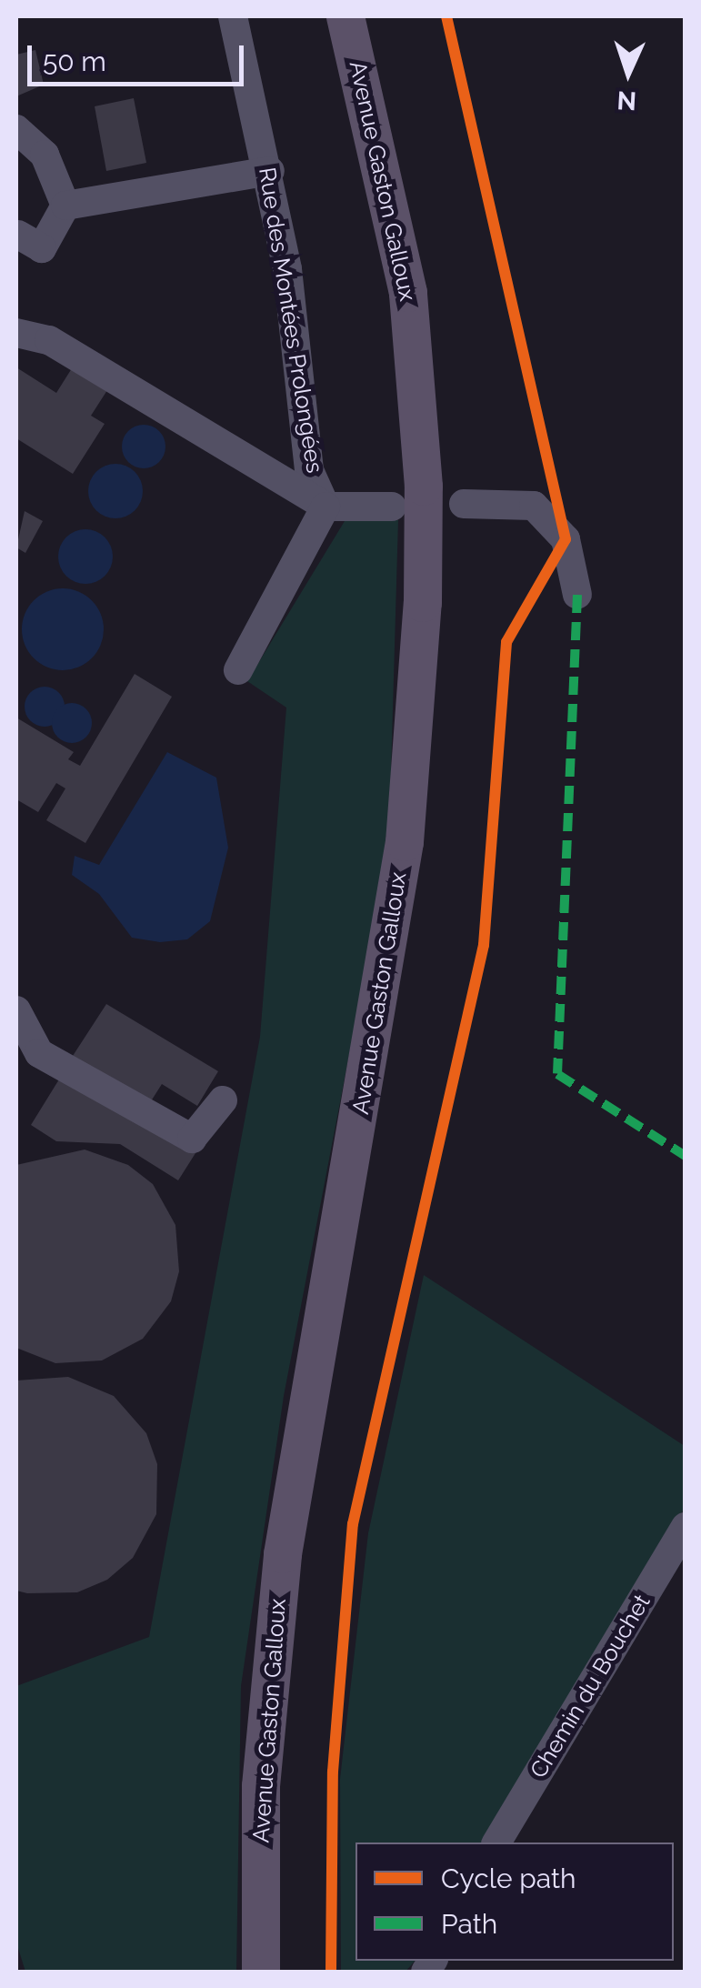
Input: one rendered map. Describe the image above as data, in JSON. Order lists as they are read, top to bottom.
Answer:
{
  "streets": {
    "main road": ["Avenue Gaston Galloux"],
    "street": ["Rue des Montées Prolongées", "Chemin du Bouchet"]
  },
  "legend": ["Cycle path", "Path"],
  "scale_bar": "50 m",
  "north": "bottom"
}
